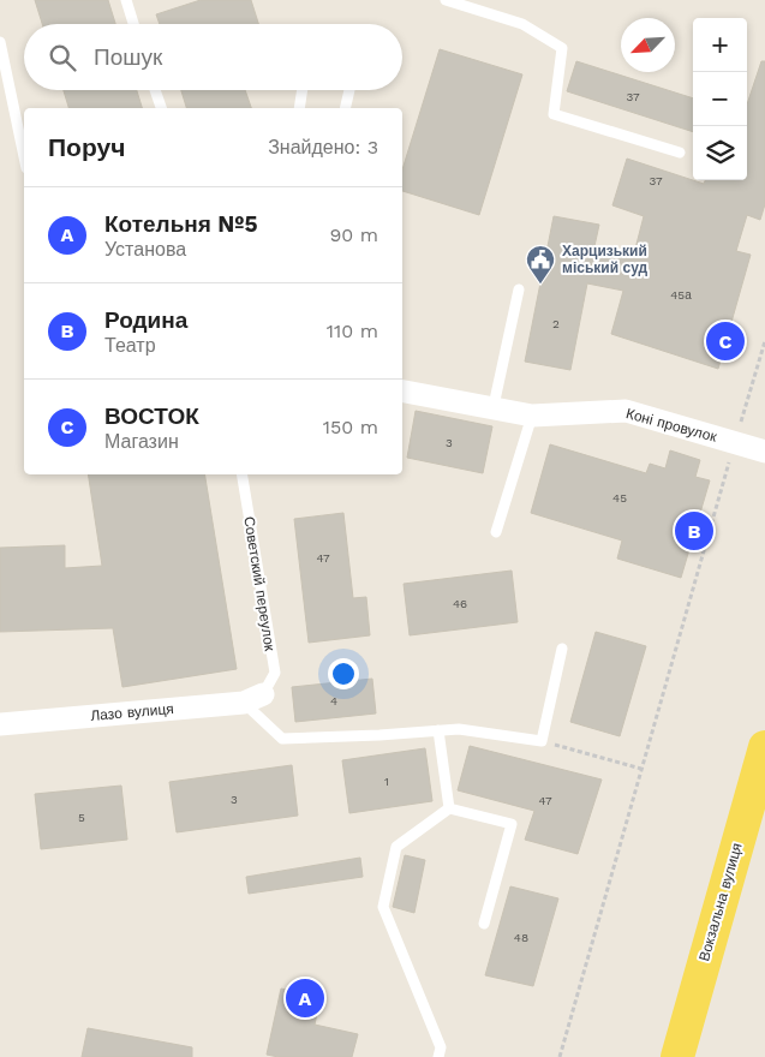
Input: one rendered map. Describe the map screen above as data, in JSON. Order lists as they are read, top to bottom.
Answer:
{
  "streets": {
    "main road": ["Вокзальна вулиця"],
    "street": ["Коні провулок", "Лазо вулиця"],
    "lane": ["Советский переулок"]
  },
  "crossings": [
    ["Советский переулок", "Лазо вулиця"]
  ],
  "places": {
    "public building": ["Харцизький міський суд"]
  },
  "house_numbers": [
    "37",
    "37",
    "45а",
    "2",
    "3",
    "45",
    "47",
    "46",
    "4",
    "1",
    "3",
    "47",
    "5",
    "48"
  ],
  "north": "bottom left",
  "page": {
    "map_buttons": ["+", "−"],
    "search": "Пошук",
    "heading": ["Поруч", "Знайдено: 3"],
    "list": [
      {
        "mark": "A",
        "name": "Котельня №5",
        "note": "Установа",
        "value": "90 m"
      },
      {
        "mark": "B",
        "name": "Родина",
        "note": "Театр",
        "value": "110 m"
      },
      {
        "mark": "C",
        "name": "ВОСТОК",
        "note": "Магазин",
        "value": "150 m"
      }
    ],
    "pins": ["C", "B", "A"]
  }
}
